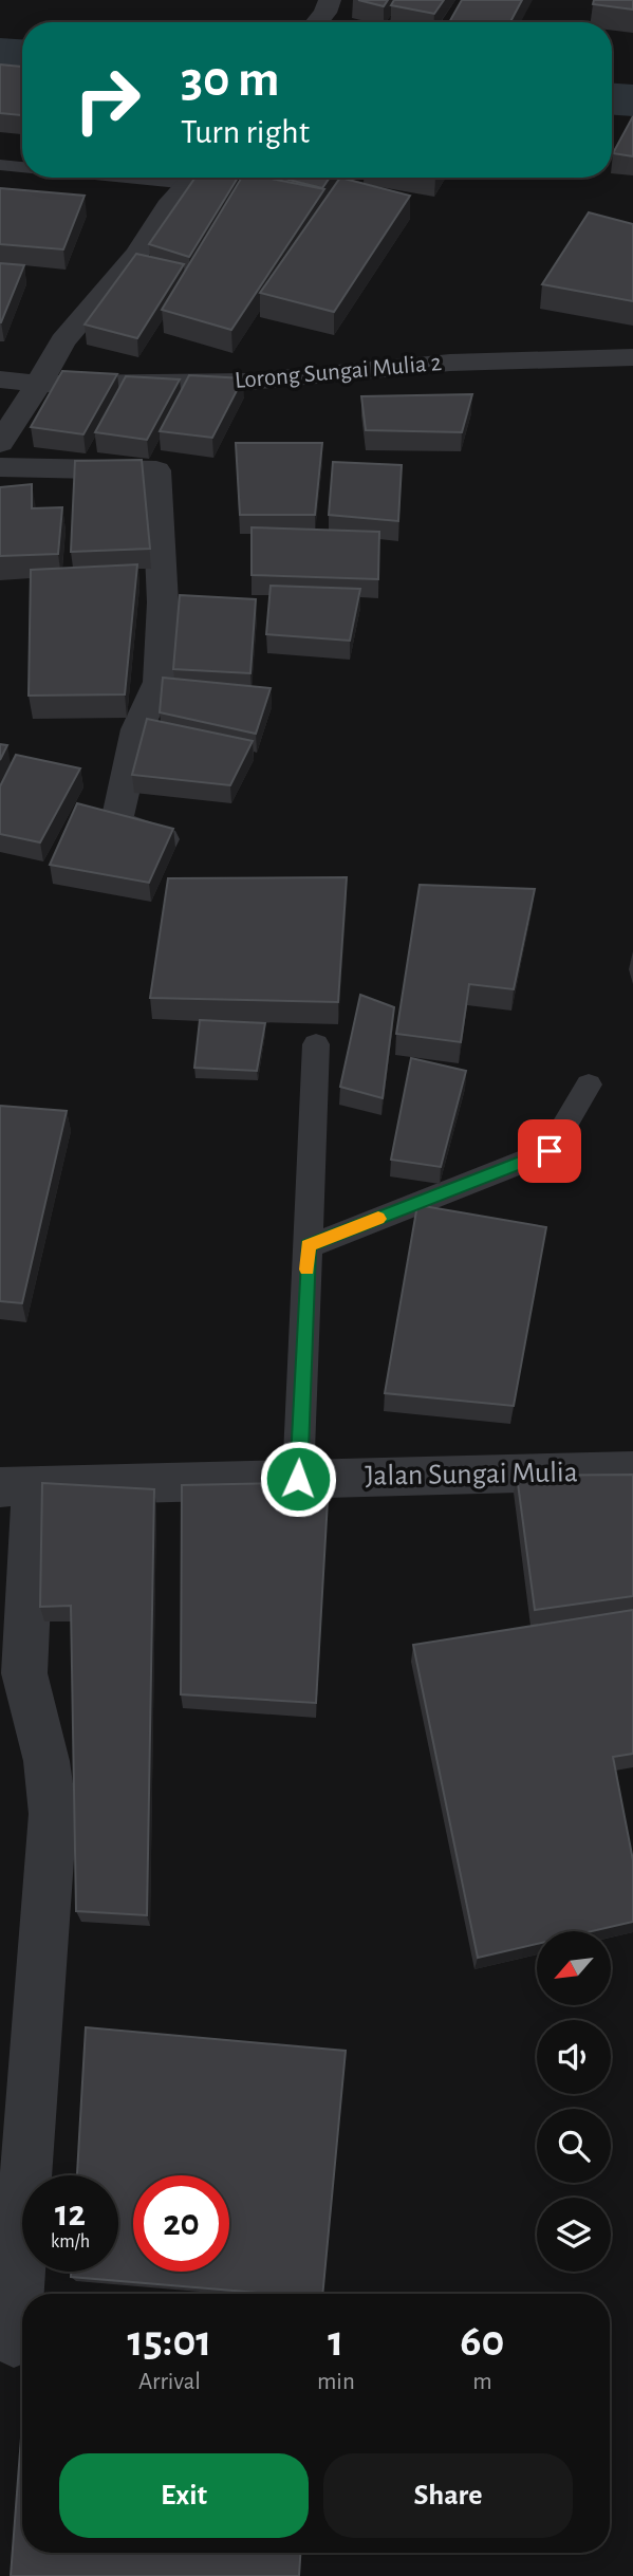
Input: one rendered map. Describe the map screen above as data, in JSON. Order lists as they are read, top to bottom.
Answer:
{
  "streets": {
    "street": ["Lorong Sungai Mulia 2", "Jalan Sungai Mulia"]
  },
  "north": "bottom left",
  "page": {
    "turn": ["30 m", "Turn right"],
    "speed": "12 km/h",
    "limit": "20",
    "eta": [
      "15:01",
      "Arrival",
      "1",
      "min",
      "60",
      "m"
    ],
    "buttons": ["Exit", "Share"]
  }
}
